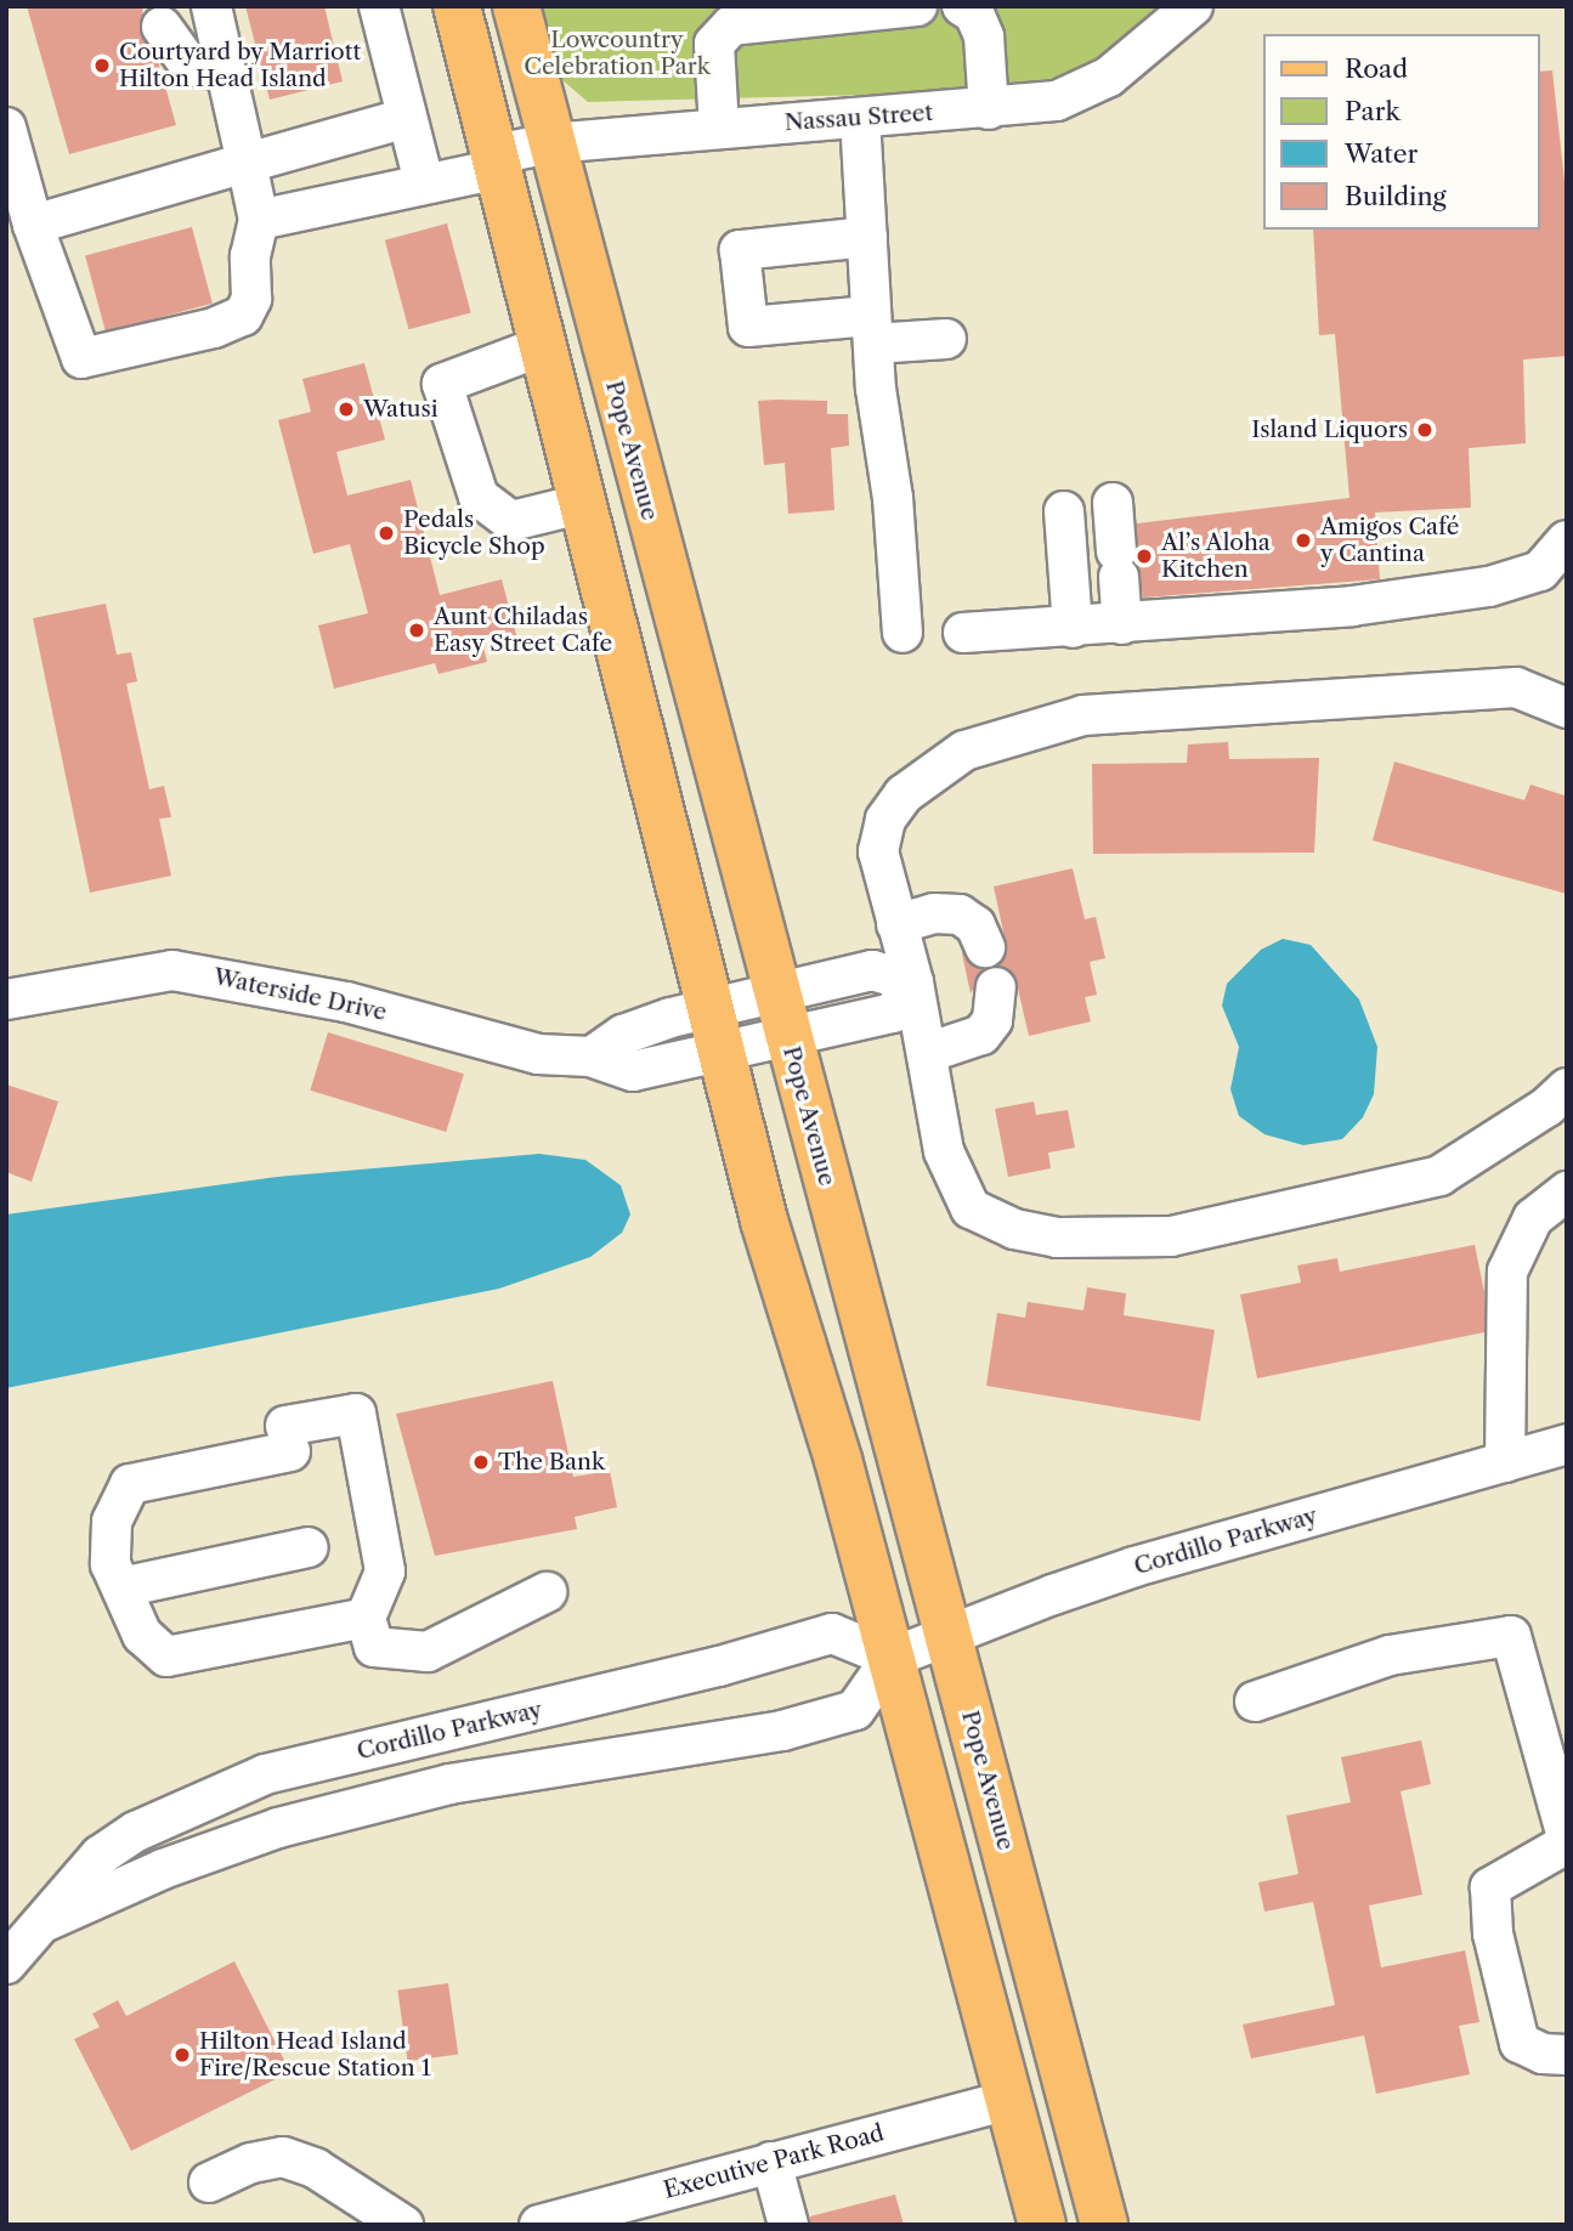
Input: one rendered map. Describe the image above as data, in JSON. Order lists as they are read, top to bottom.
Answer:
{
  "streets": {
    "main road": ["Pope Avenue"],
    "street": [
      "Nassau Street",
      "Waterside Drive",
      "Cordillo Parkway",
      "Executive Park Road"
    ]
  },
  "crossings": [
    ["Nassau Street", "Pope Avenue"],
    ["Pope Avenue", "Waterside Drive"],
    ["Pope Avenue", "Cordillo Parkway"]
  ],
  "parks": ["Lowcountry Celebration Park"],
  "places": [
    "Courtyard by Marriott Hilton Head Island",
    "Watusi",
    "Island Liquors",
    "Pedals Bicycle Shop",
    "Amigos Café y Cantina",
    "Al’s Aloha Kitchen",
    "Aunt Chiladas Easy Street Cafe",
    "The Bank",
    "Hilton Head Island Fire/Rescue Station 1"
  ],
  "legend": [
    "Road",
    "Park",
    "Water",
    "Building"
  ]
}
